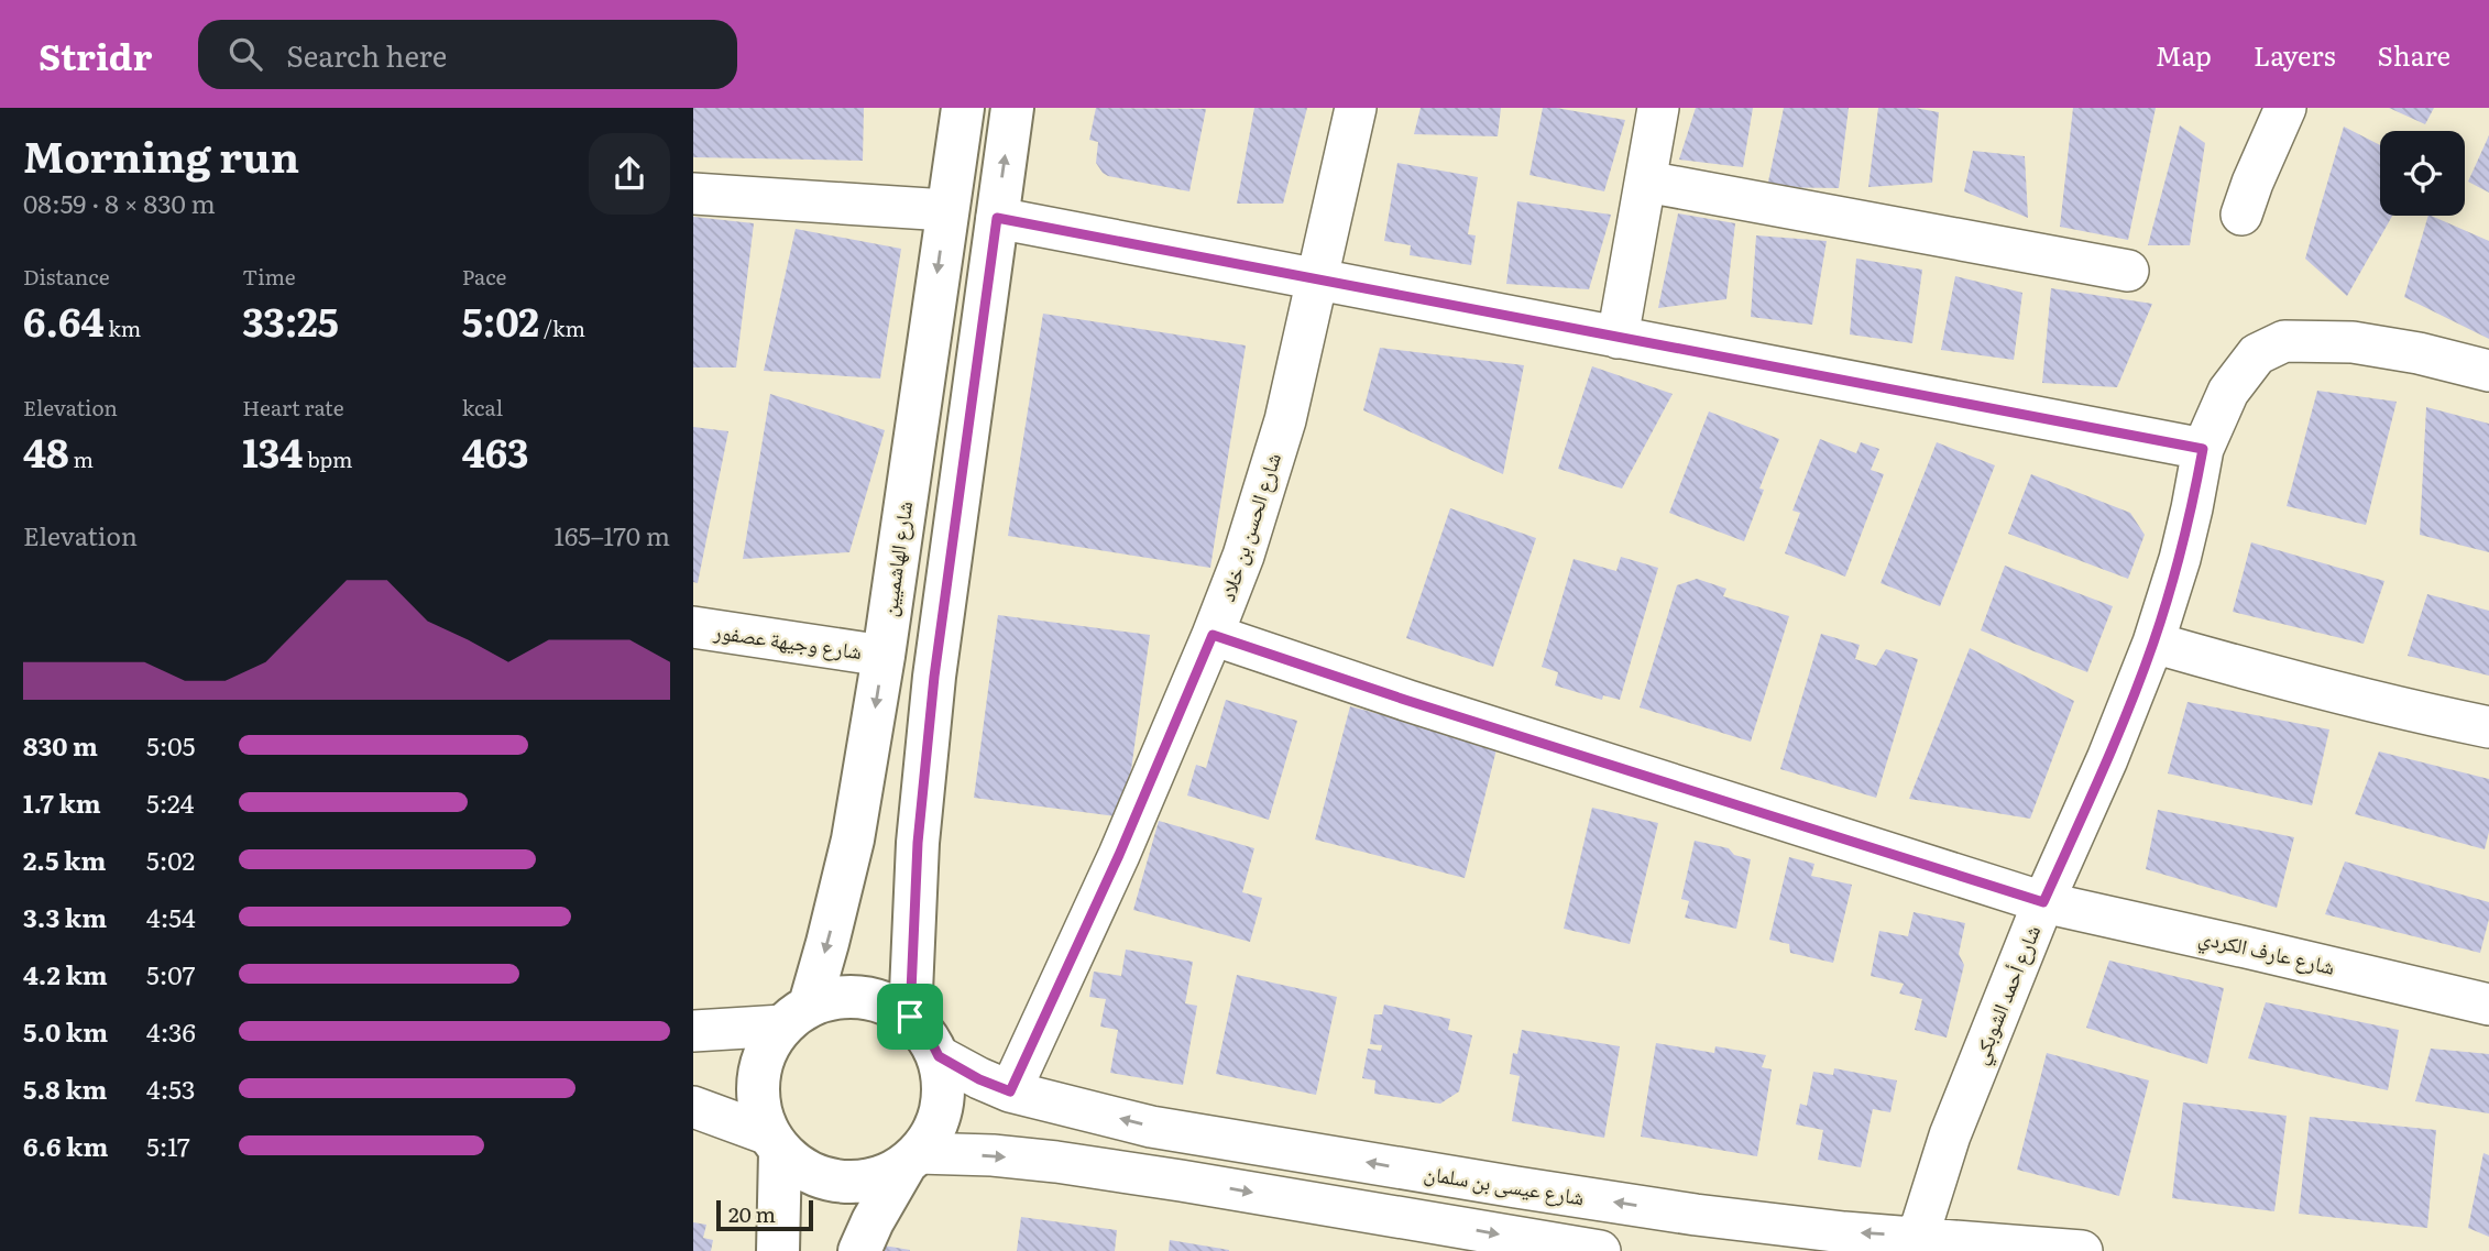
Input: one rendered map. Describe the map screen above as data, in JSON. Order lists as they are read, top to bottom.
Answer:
{
  "streets": {
    "main road": ["شارع الهاشميين"],
    "street": [
      "شارع الحسن بن خلاد",
      "شارع وجيهة عصفور",
      "شارع عارف الكردي",
      "شارع أحمد الشوبكي",
      "شارع عيسى بن سلمان"
    ]
  },
  "crossings": [
    ["شارع الحسن بن خلاد", "شارع عيسى بن سلمان"],
    ["شارع الهاشميين", "شارع وجيهة عصفور"],
    ["شارع الهاشميين", "شارع عيسى بن سلمان"],
    ["شارع عارف الكردي", "شارع أحمد الشوبكي"],
    ["شارع أحمد الشوبكي", "شارع عيسى بن سلمان"]
  ],
  "scale_bar": "20 m",
  "page": {
    "header": "Stridr",
    "search": "Search here",
    "nav": ["Map", "Layers", "Share"],
    "heading": ["Morning run", "08:59 · 8 × 830 m"],
    "stats": [
      ["Distance", "6.64 km"],
      ["Time", "33:25"],
      ["Pace", "5:02 /km"],
      ["Elevation", "48 m"],
      ["Heart rate", "134 bpm"],
      ["kcal", "463"]
    ],
    "chart": ["Elevation", "165–170 m"],
    "list": [
      {
        "name": "830 m",
        "note": "5:05"
      },
      {
        "name": "1.7 km",
        "note": "5:24"
      },
      {
        "name": "2.5 km",
        "note": "5:02"
      },
      {
        "name": "3.3 km",
        "note": "4:54"
      },
      {
        "name": "4.2 km",
        "note": "5:07"
      },
      {
        "name": "5.0 km",
        "note": "4:36"
      },
      {
        "name": "5.8 km",
        "note": "4:53"
      },
      {
        "name": "6.6 km",
        "note": "5:17"
      }
    ],
    "scale": "20 m"
  }
}
